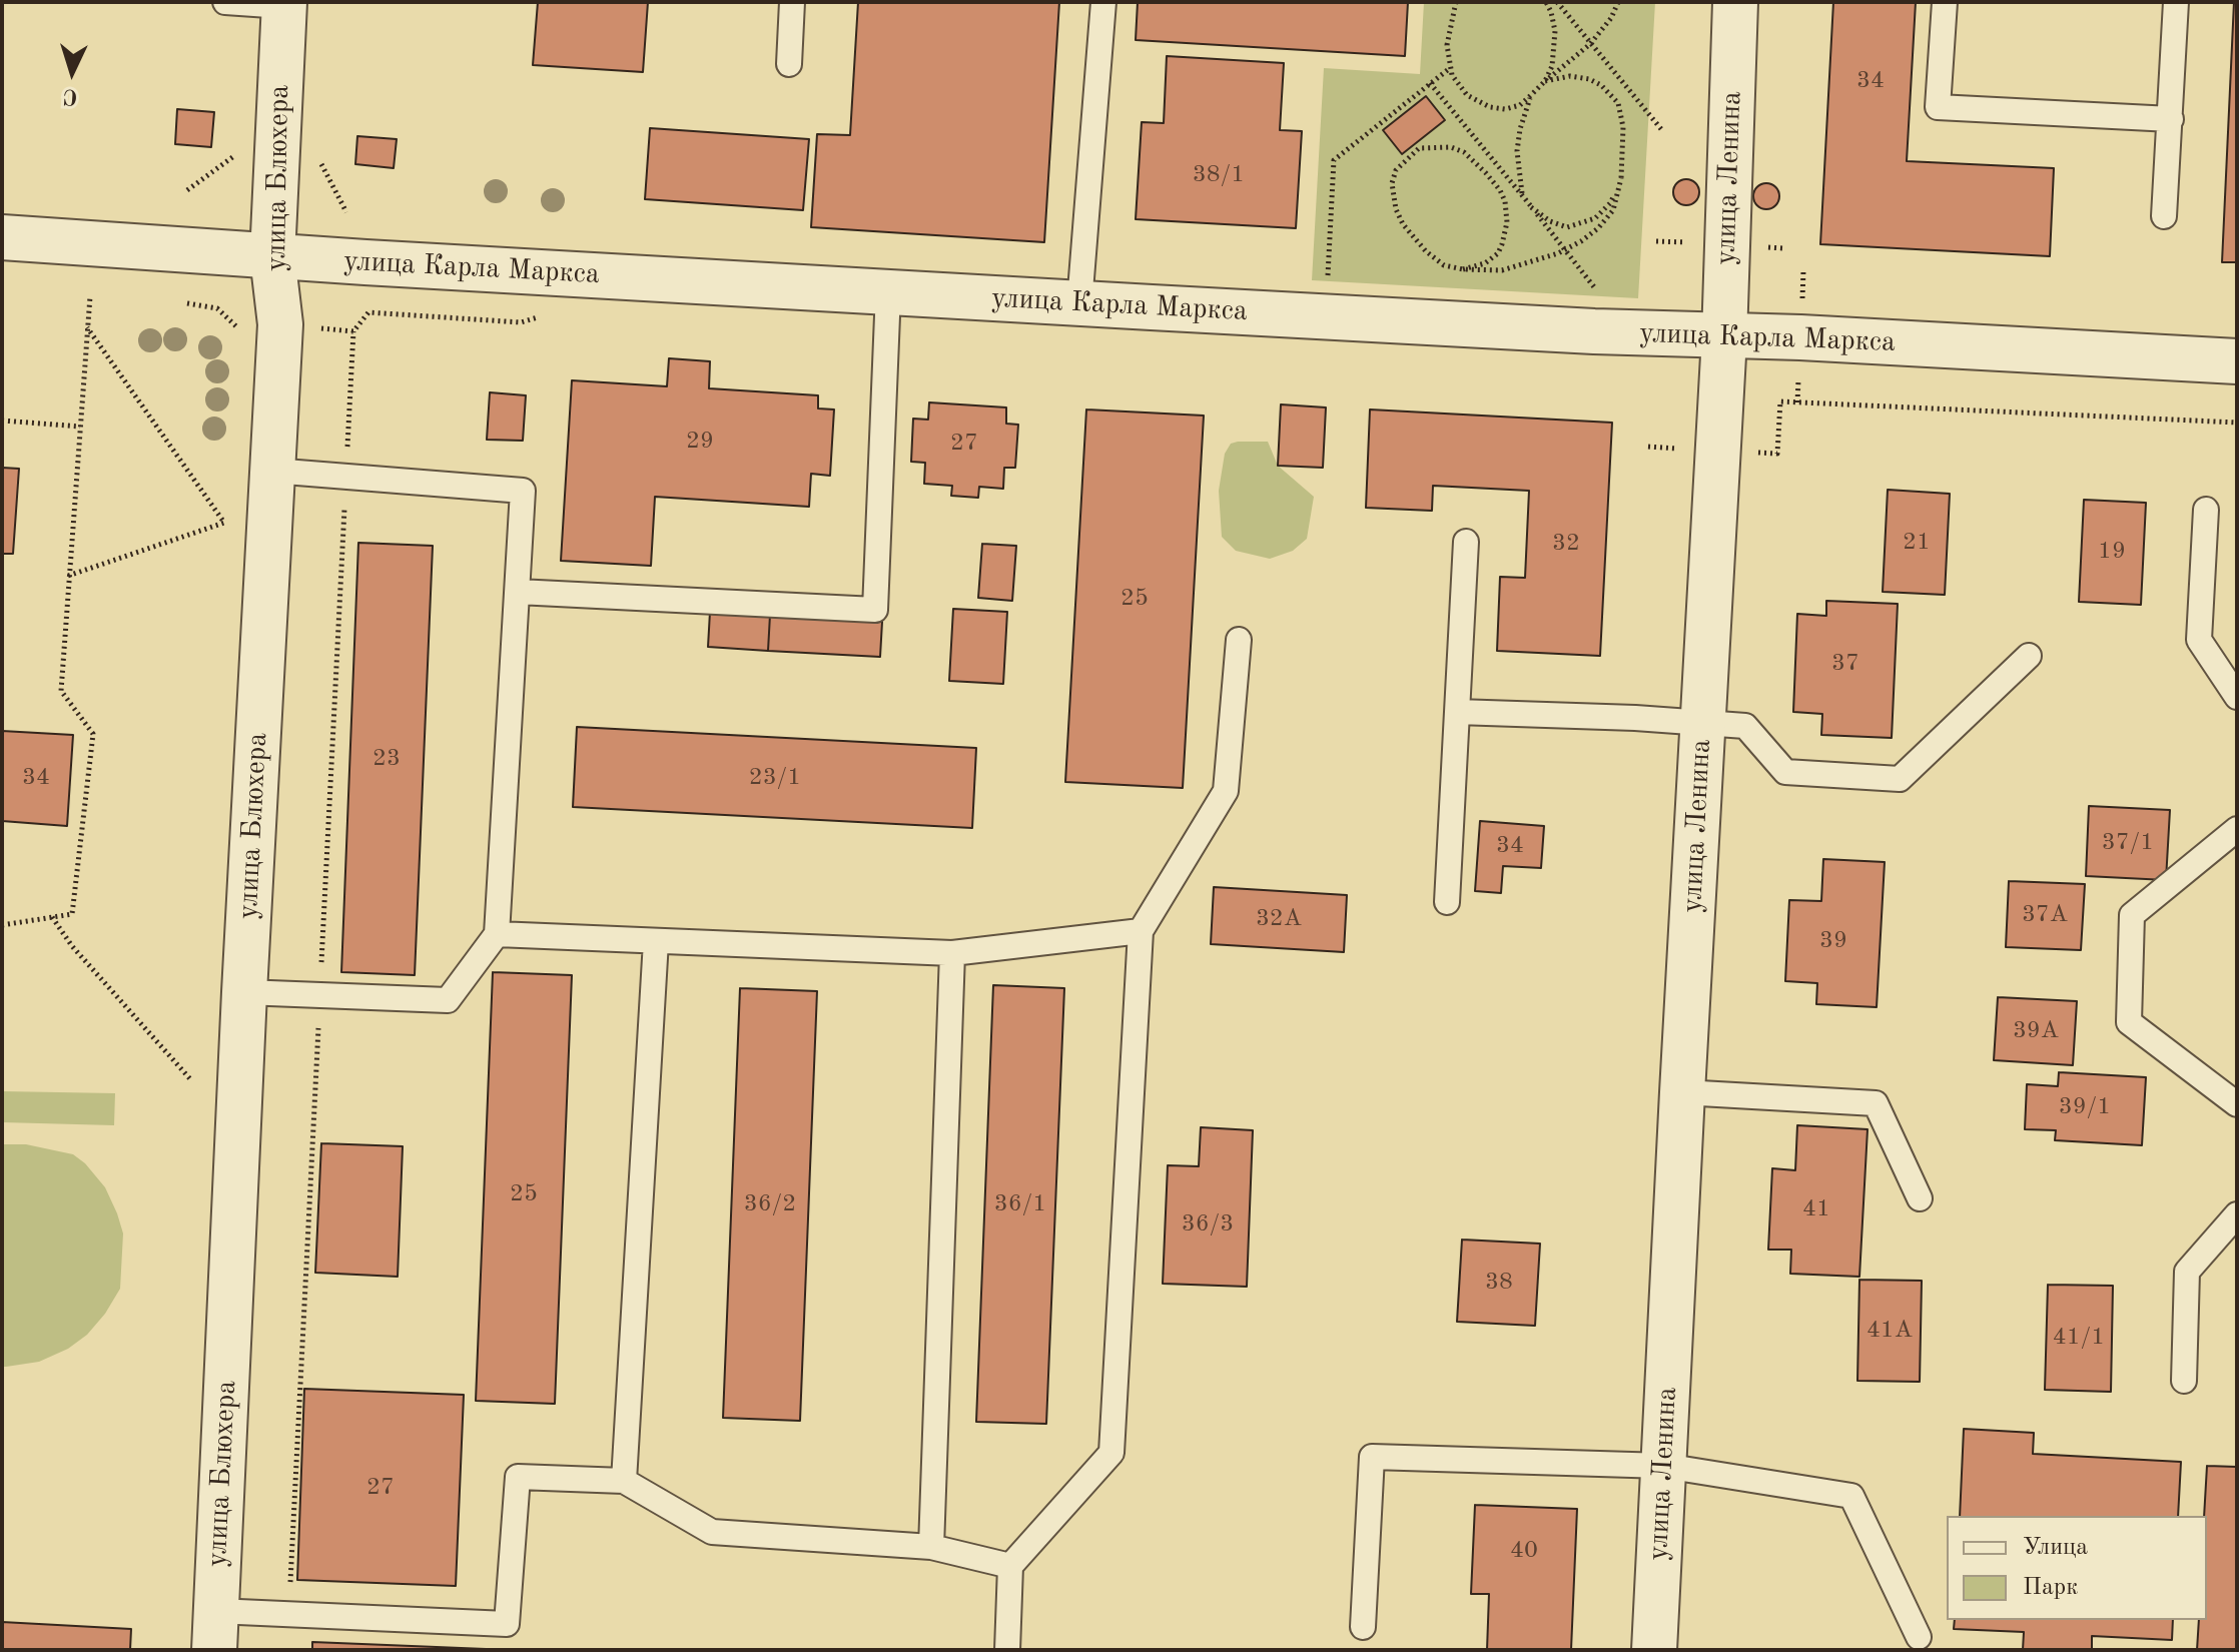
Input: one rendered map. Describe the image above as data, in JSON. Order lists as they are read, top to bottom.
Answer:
{
  "streets": {
    "street": ["улица Блюхера", "улица Ленина", "улица Карла Маркса"]
  },
  "crossings": [
    ["улица Блюхера", "улица Карла Маркса"],
    ["улица Ленина", "улица Карла Маркса"]
  ],
  "house_numbers": [
    "34",
    "38/1",
    "29",
    "27",
    "21",
    "32",
    "19",
    "25",
    "37",
    "23",
    "34",
    "23/1",
    "37/1",
    "34",
    "37А",
    "32А",
    "39",
    "39А",
    "39/1",
    "25",
    "36/2",
    "36/1",
    "41",
    "36/3",
    "38",
    "41А",
    "41/1",
    "27",
    "40"
  ],
  "legend": ["Улица", "Парк"],
  "north": "bottom"
}
